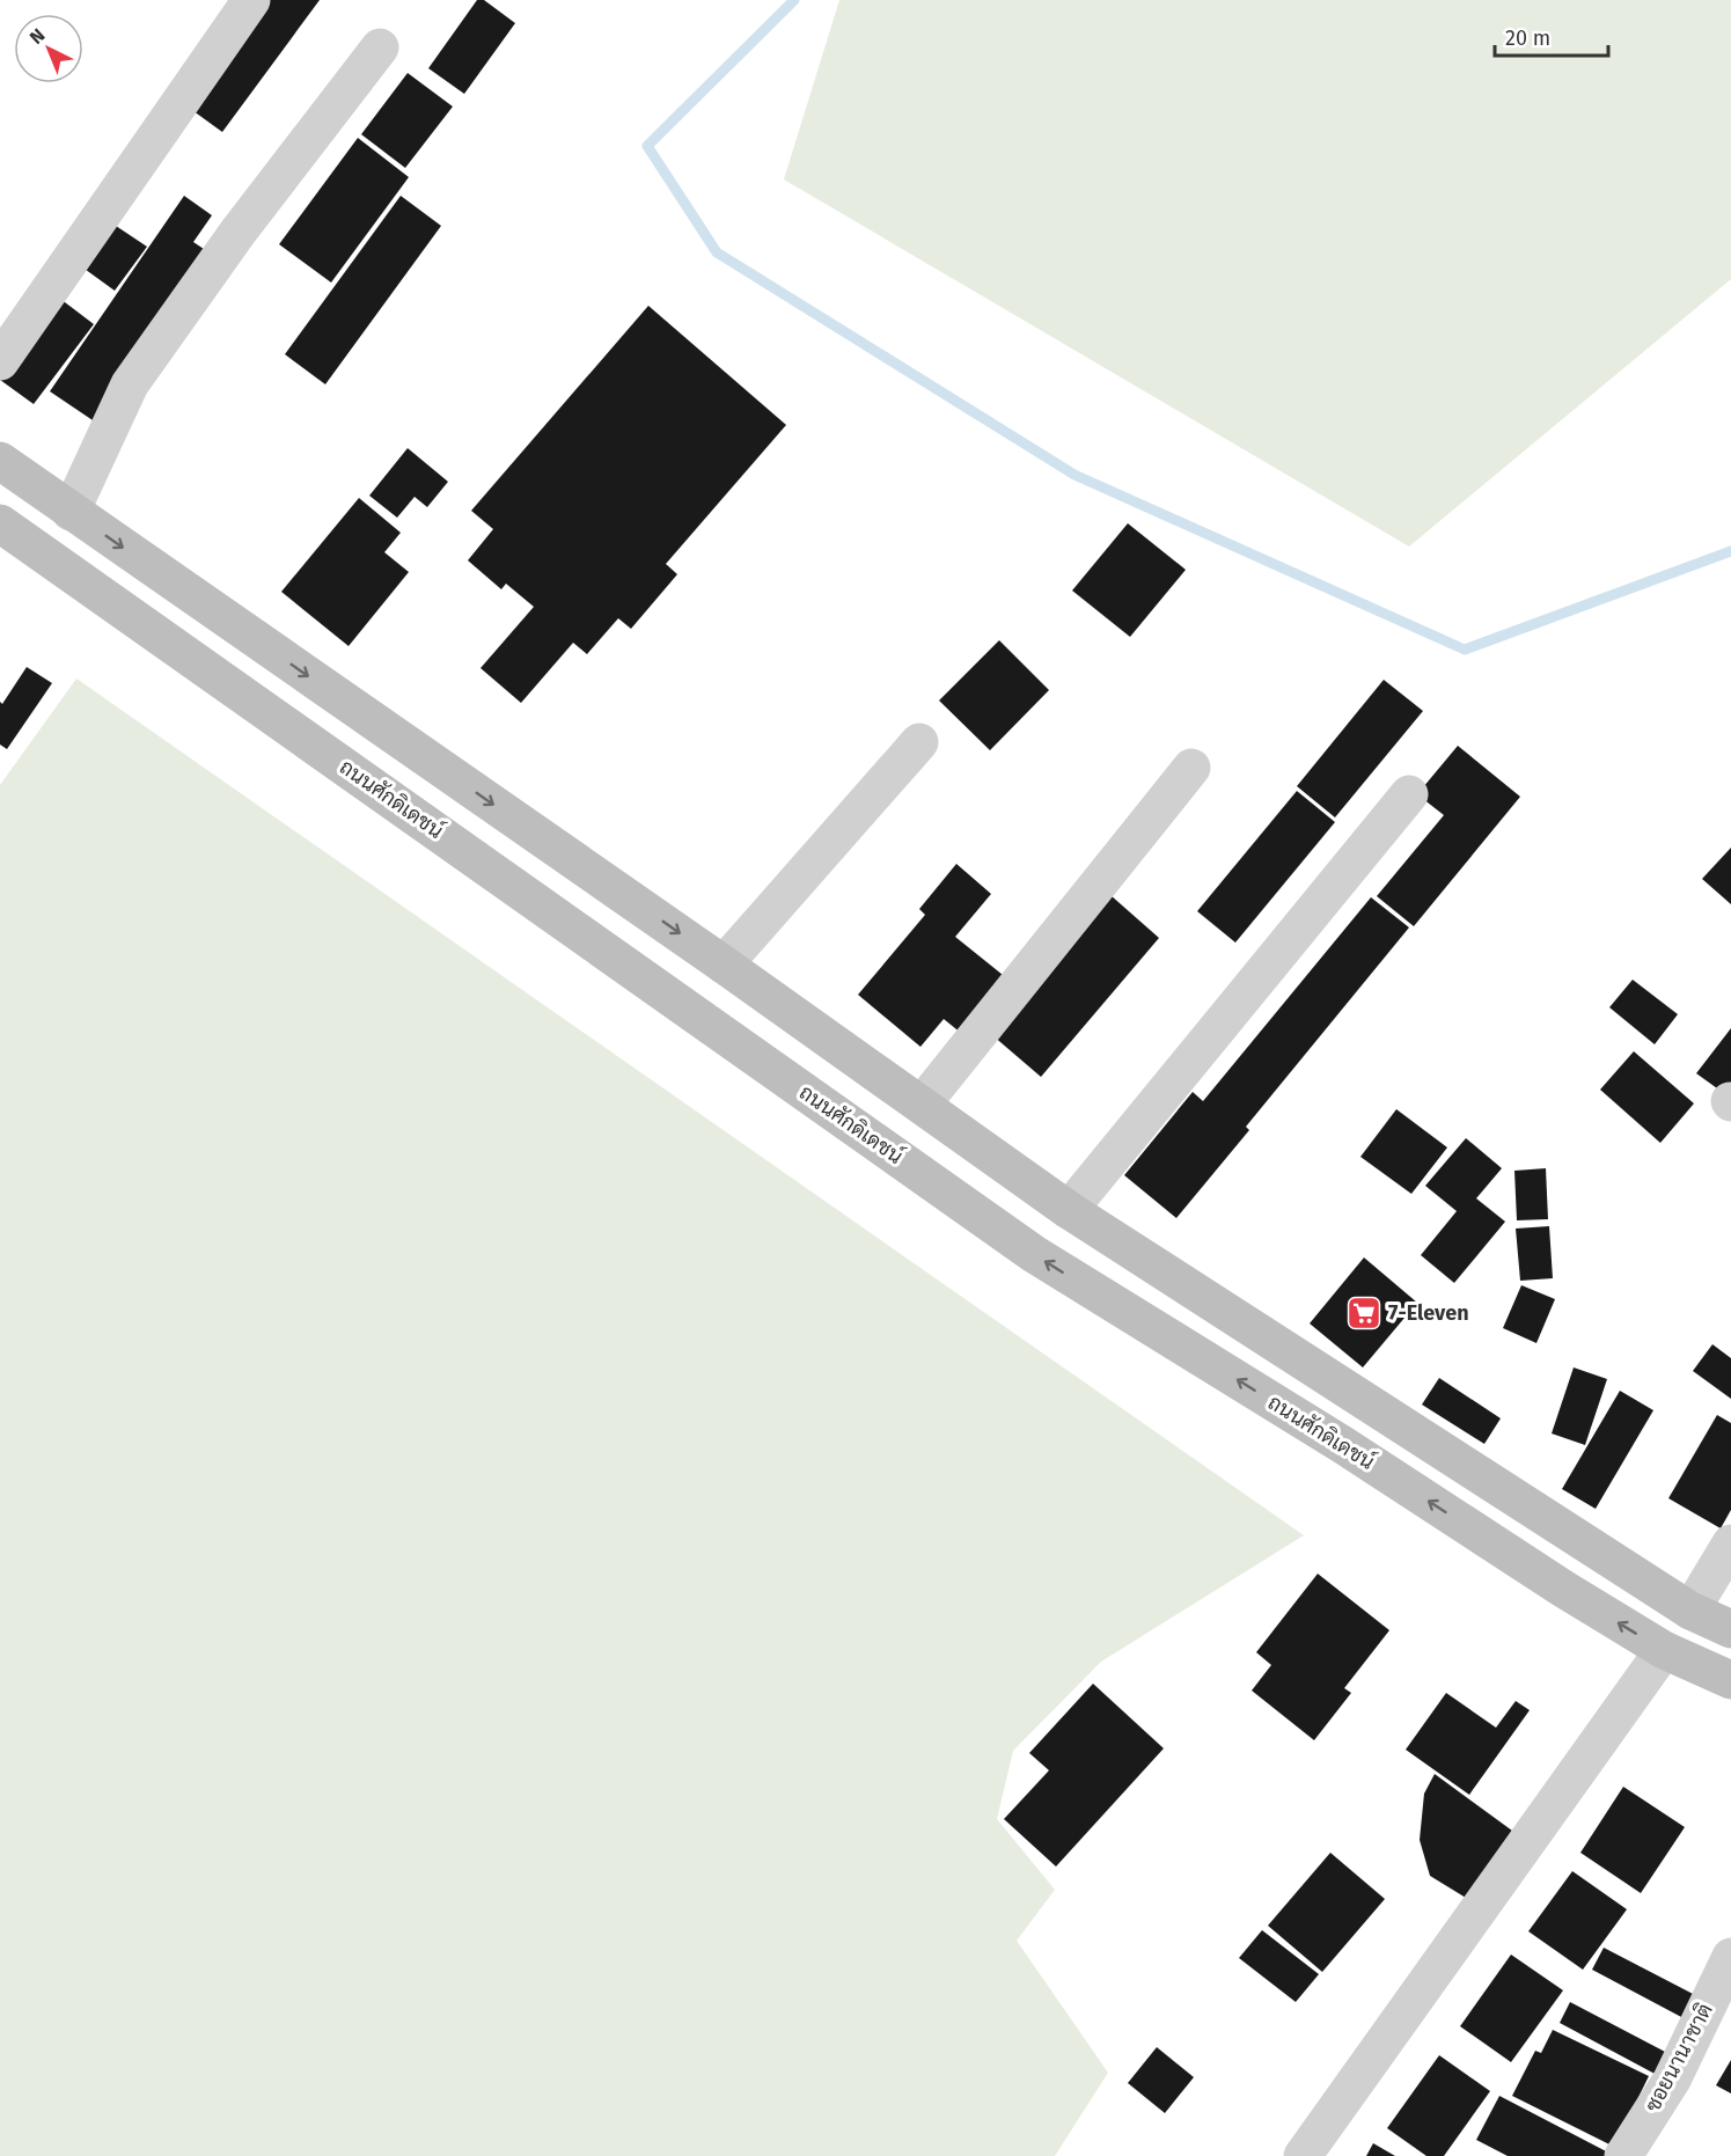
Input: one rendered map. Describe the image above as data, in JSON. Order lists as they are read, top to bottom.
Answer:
{
  "streets": {
    "main road": ["ถนนศักดิเดชน์"],
    "street": ["ซอยนานาชาติ"]
  },
  "places": {
    "supermarket": ["7-Eleven"]
  },
  "scale_bar": "20 m",
  "north": "top left"
}
